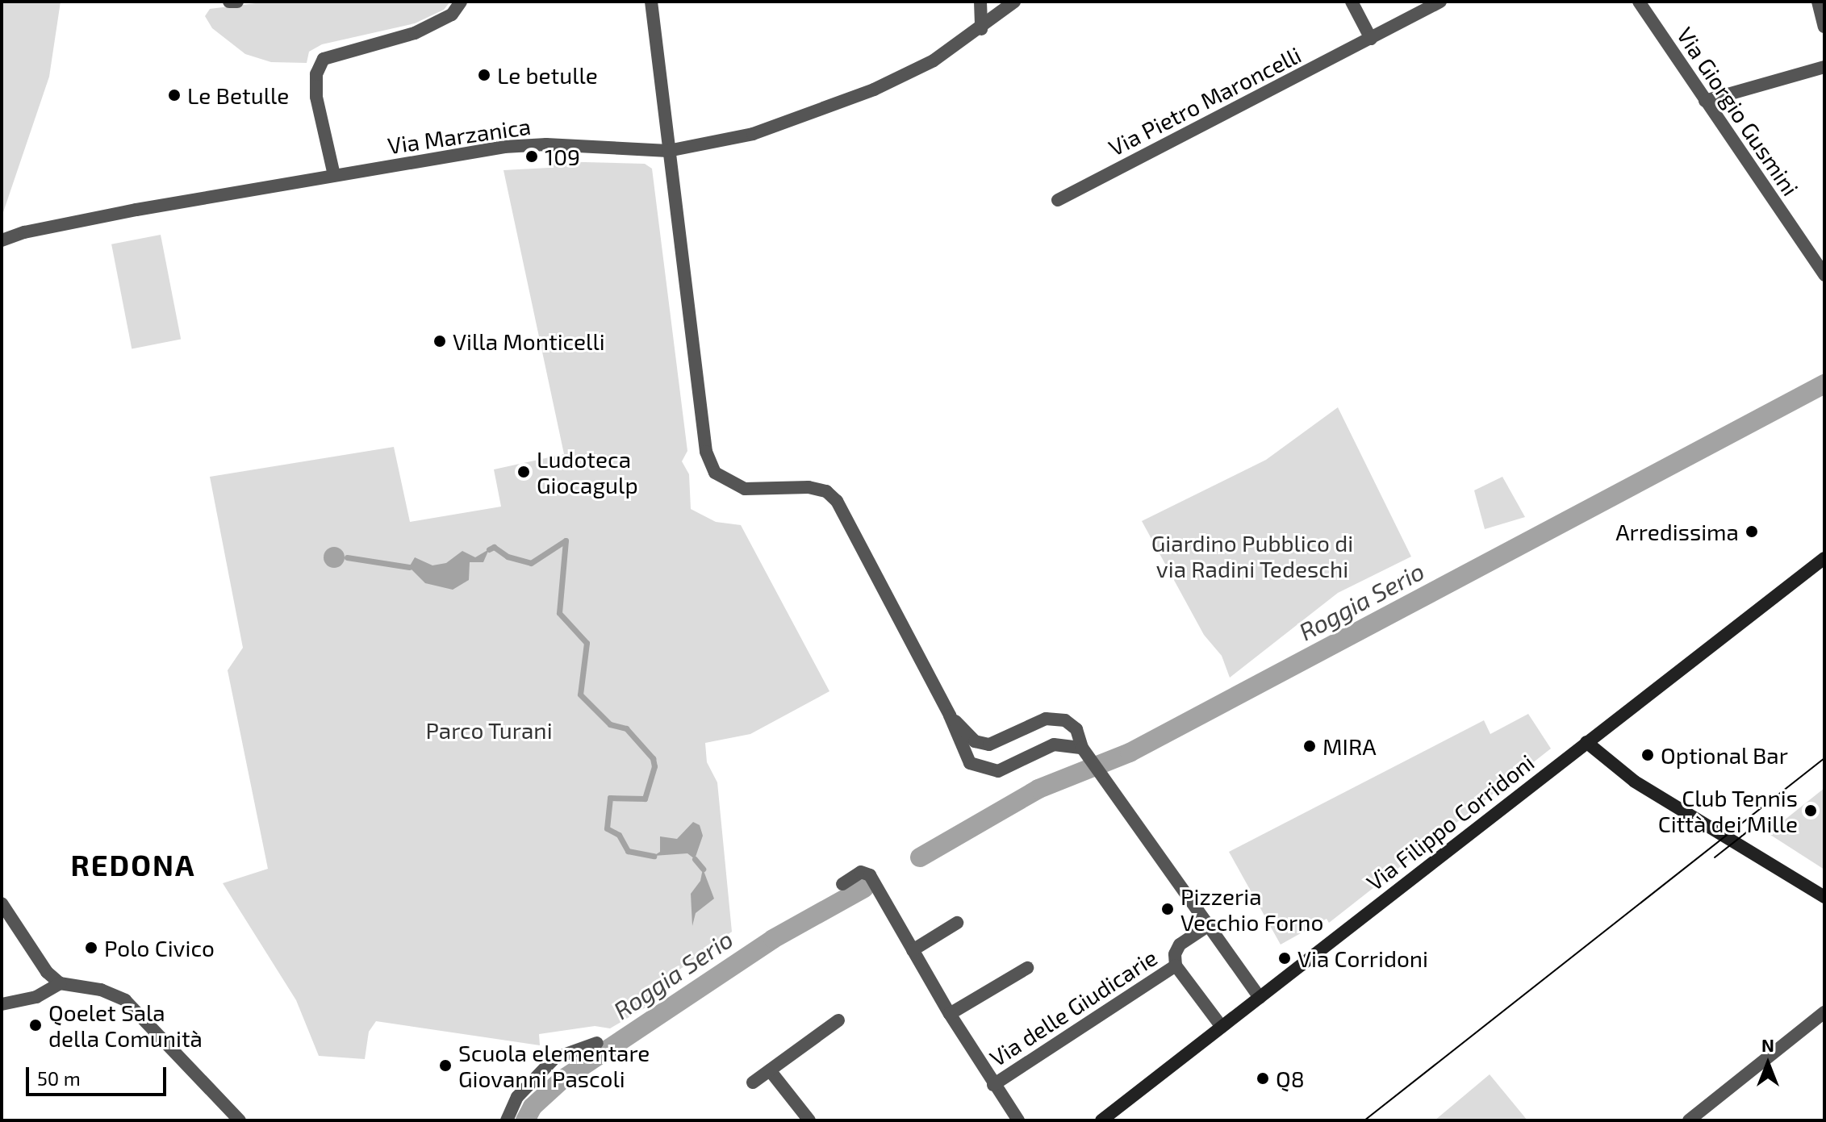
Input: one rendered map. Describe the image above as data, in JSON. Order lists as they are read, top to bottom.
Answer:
{
  "streets": {
    "street": [
      "Via Pietro Maroncelli",
      "Via Giorgio Gusmini",
      "Via Marzanica",
      "Via Filippo Corridoni",
      "Via delle Giudicarie"
    ]
  },
  "crossings": [
    ["Via Filippo Corridoni", "Via delle Giudicarie"]
  ],
  "districts": ["REDONA"],
  "water": ["Roggia Serio"],
  "parks": ["Giardino Pubblico di via Radini Tedeschi", "Parco Turani"],
  "places": [
    "Le betulle",
    "Le Betulle",
    "109",
    "Villa Monticelli",
    "Ludoteca Giocagulp",
    "Arredissima",
    "MIRA",
    "Optional Bar",
    "Club Tennis Città dei Mille",
    "Pizzeria Vecchio Forno",
    "Polo Civico",
    "Via Corridoni",
    "Qoelet Sala della Comunità",
    "Scuola elementare Giovanni Pascoli",
    "Q8"
  ],
  "scale_bar": "50 m",
  "north": "top"
}
